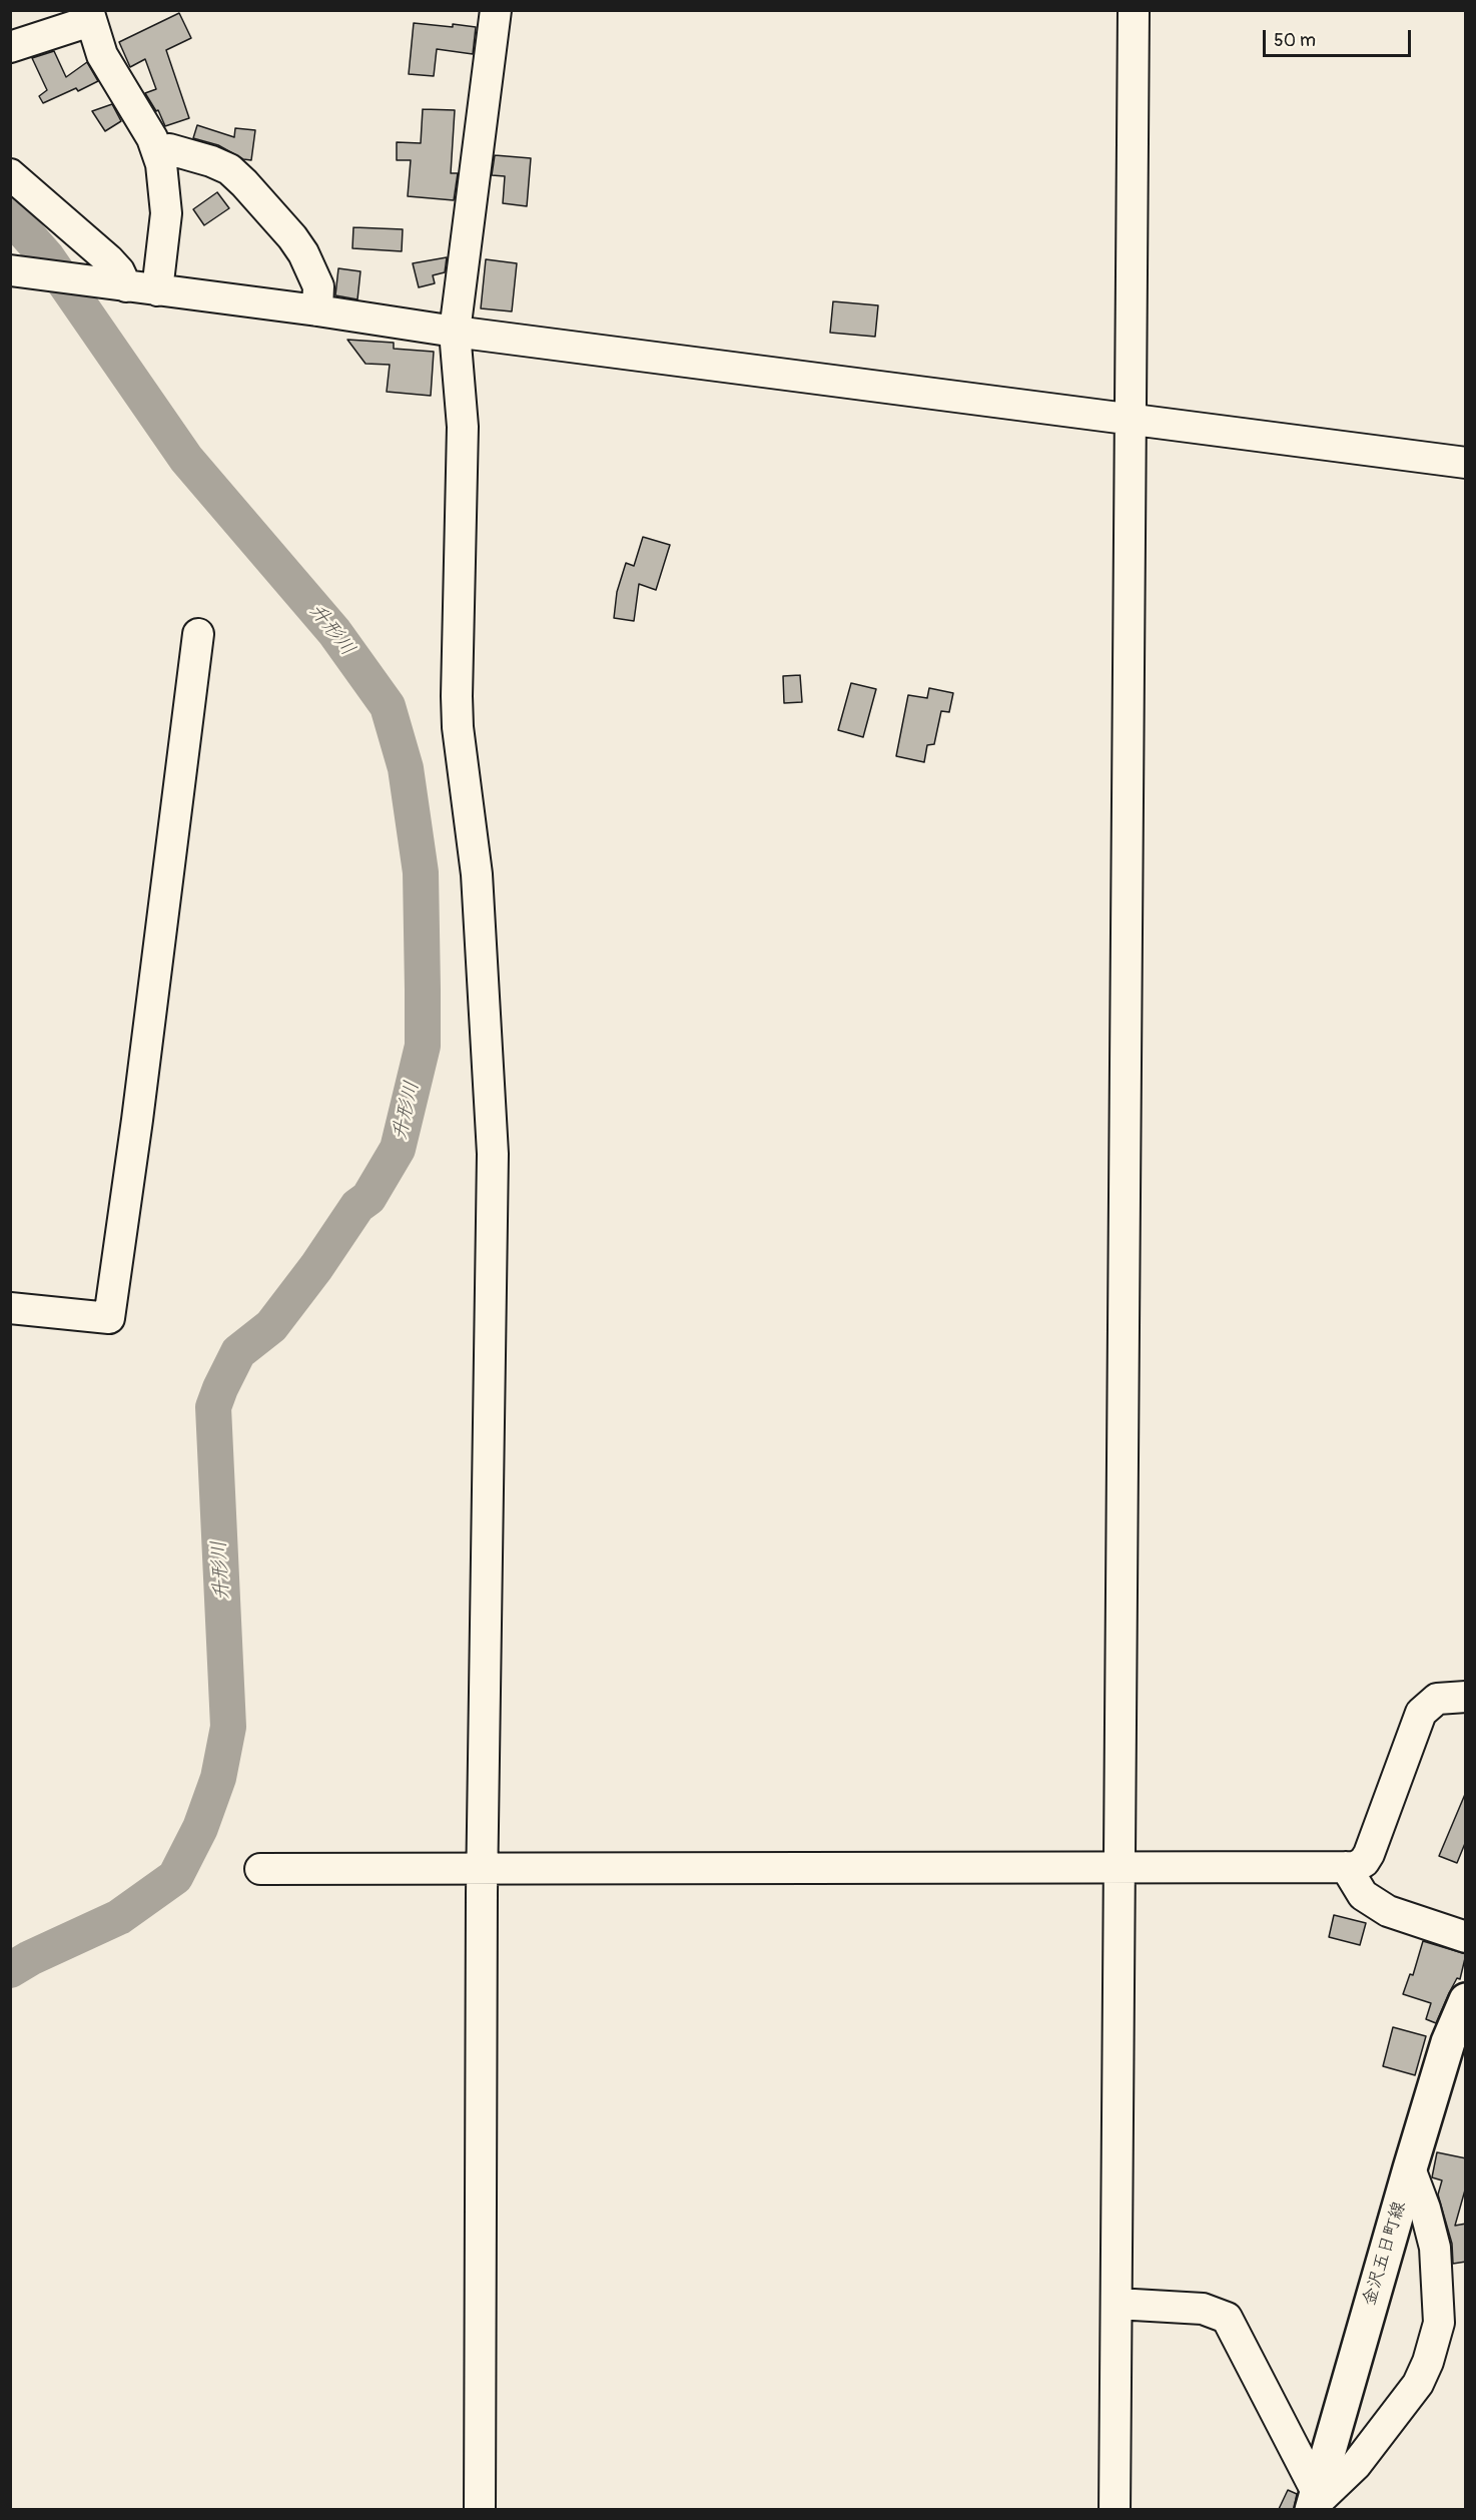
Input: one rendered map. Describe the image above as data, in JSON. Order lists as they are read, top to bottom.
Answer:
{
  "streets": {
    "main road": ["金沢五日町線"]
  },
  "water": ["升形川"],
  "scale_bar": "50 m"
}
